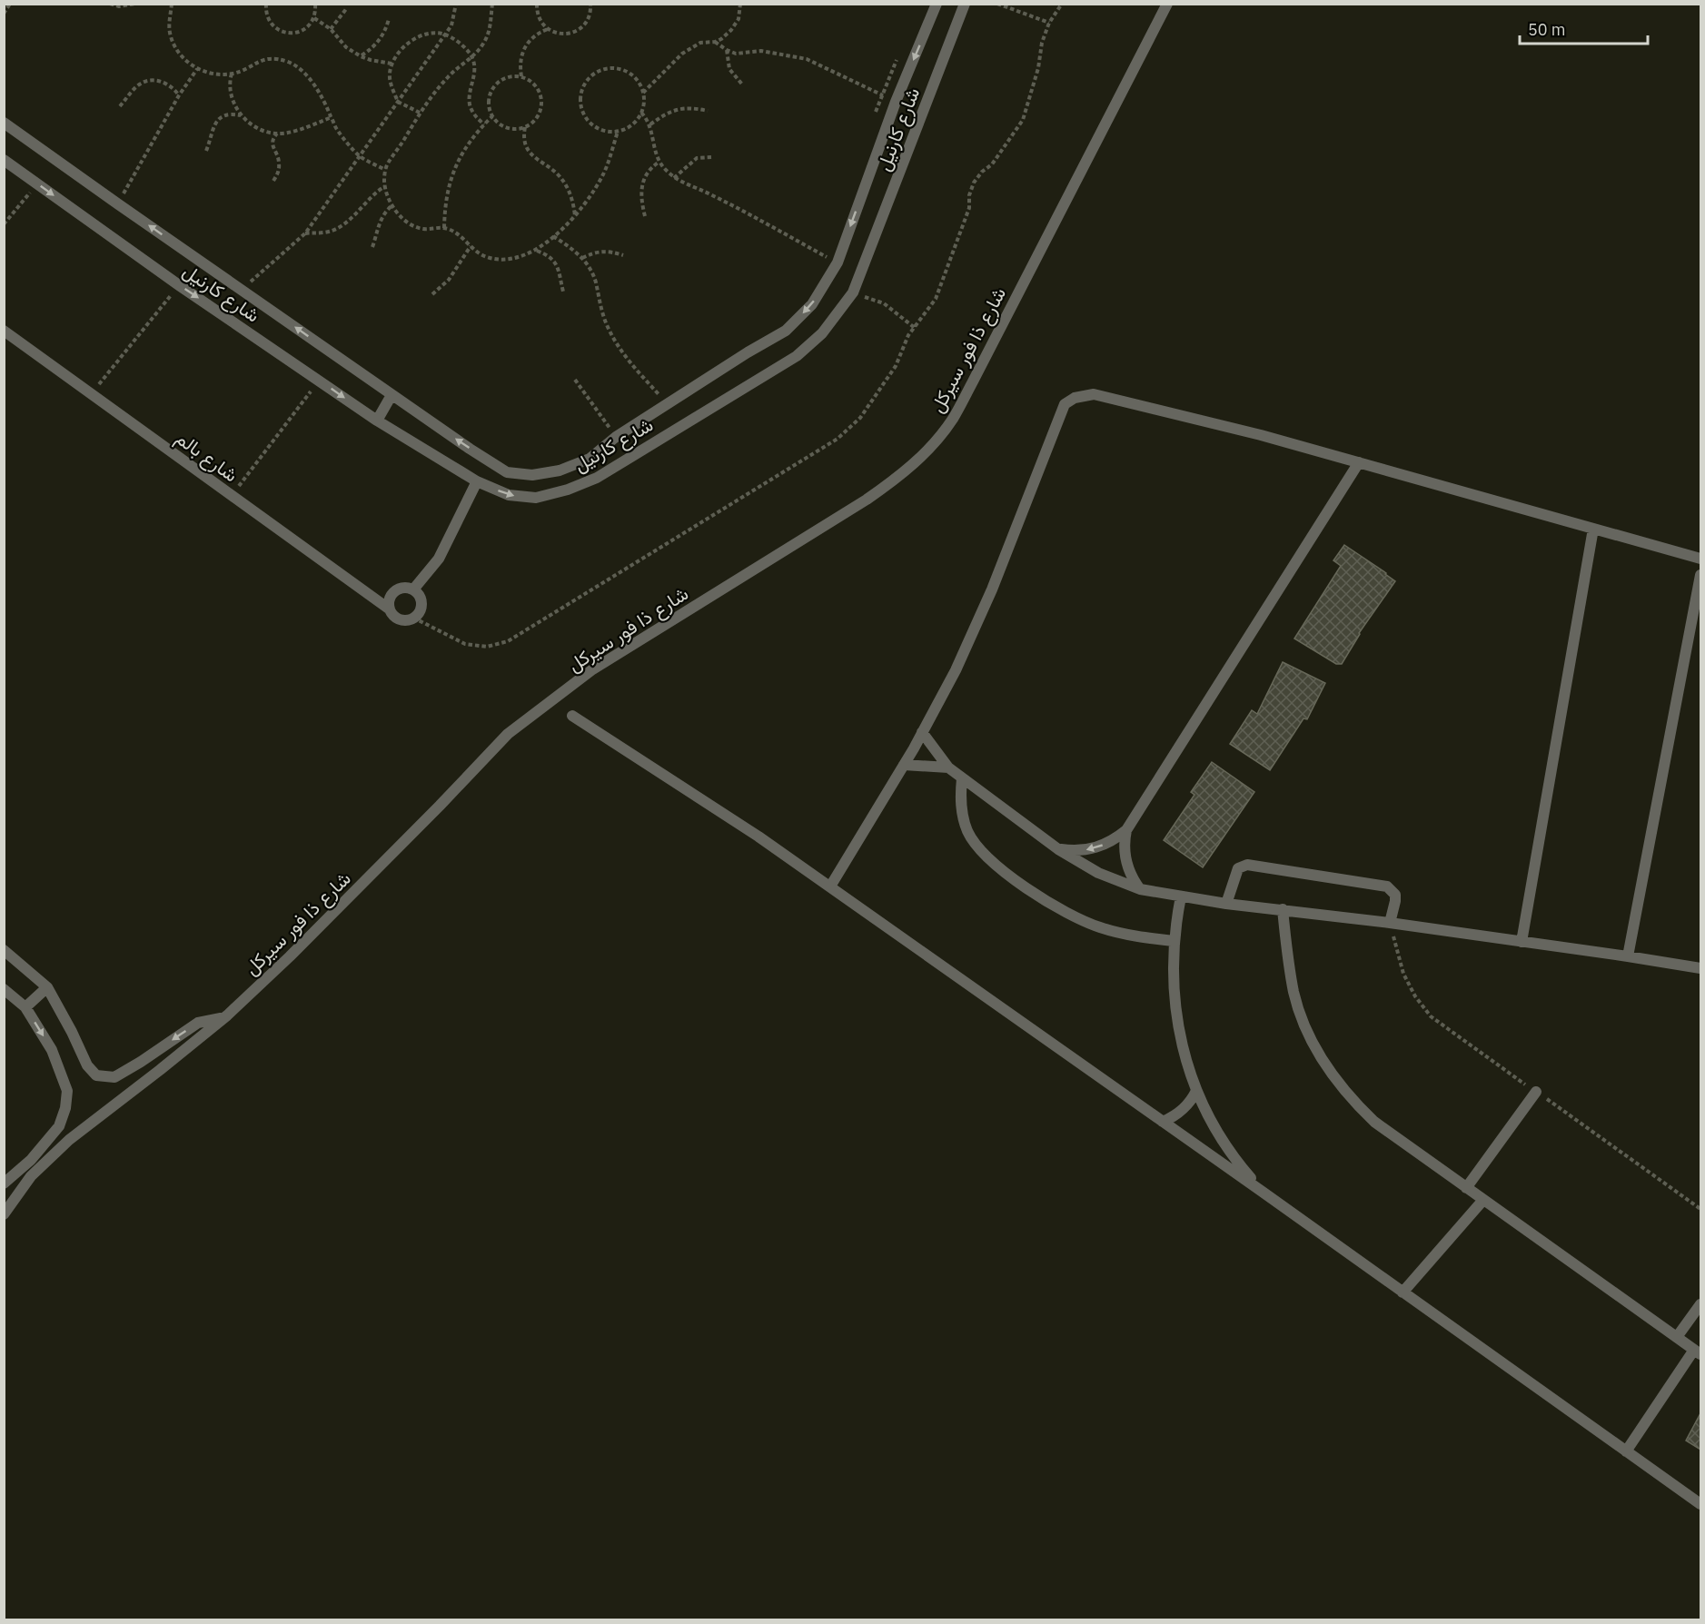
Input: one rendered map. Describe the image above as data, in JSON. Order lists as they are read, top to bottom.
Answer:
{
  "streets": {
    "street": ["شارع كارنيل", "شارع ذا فور سيركل", "شارع بالم"]
  },
  "scale_bar": "50 m"
}
